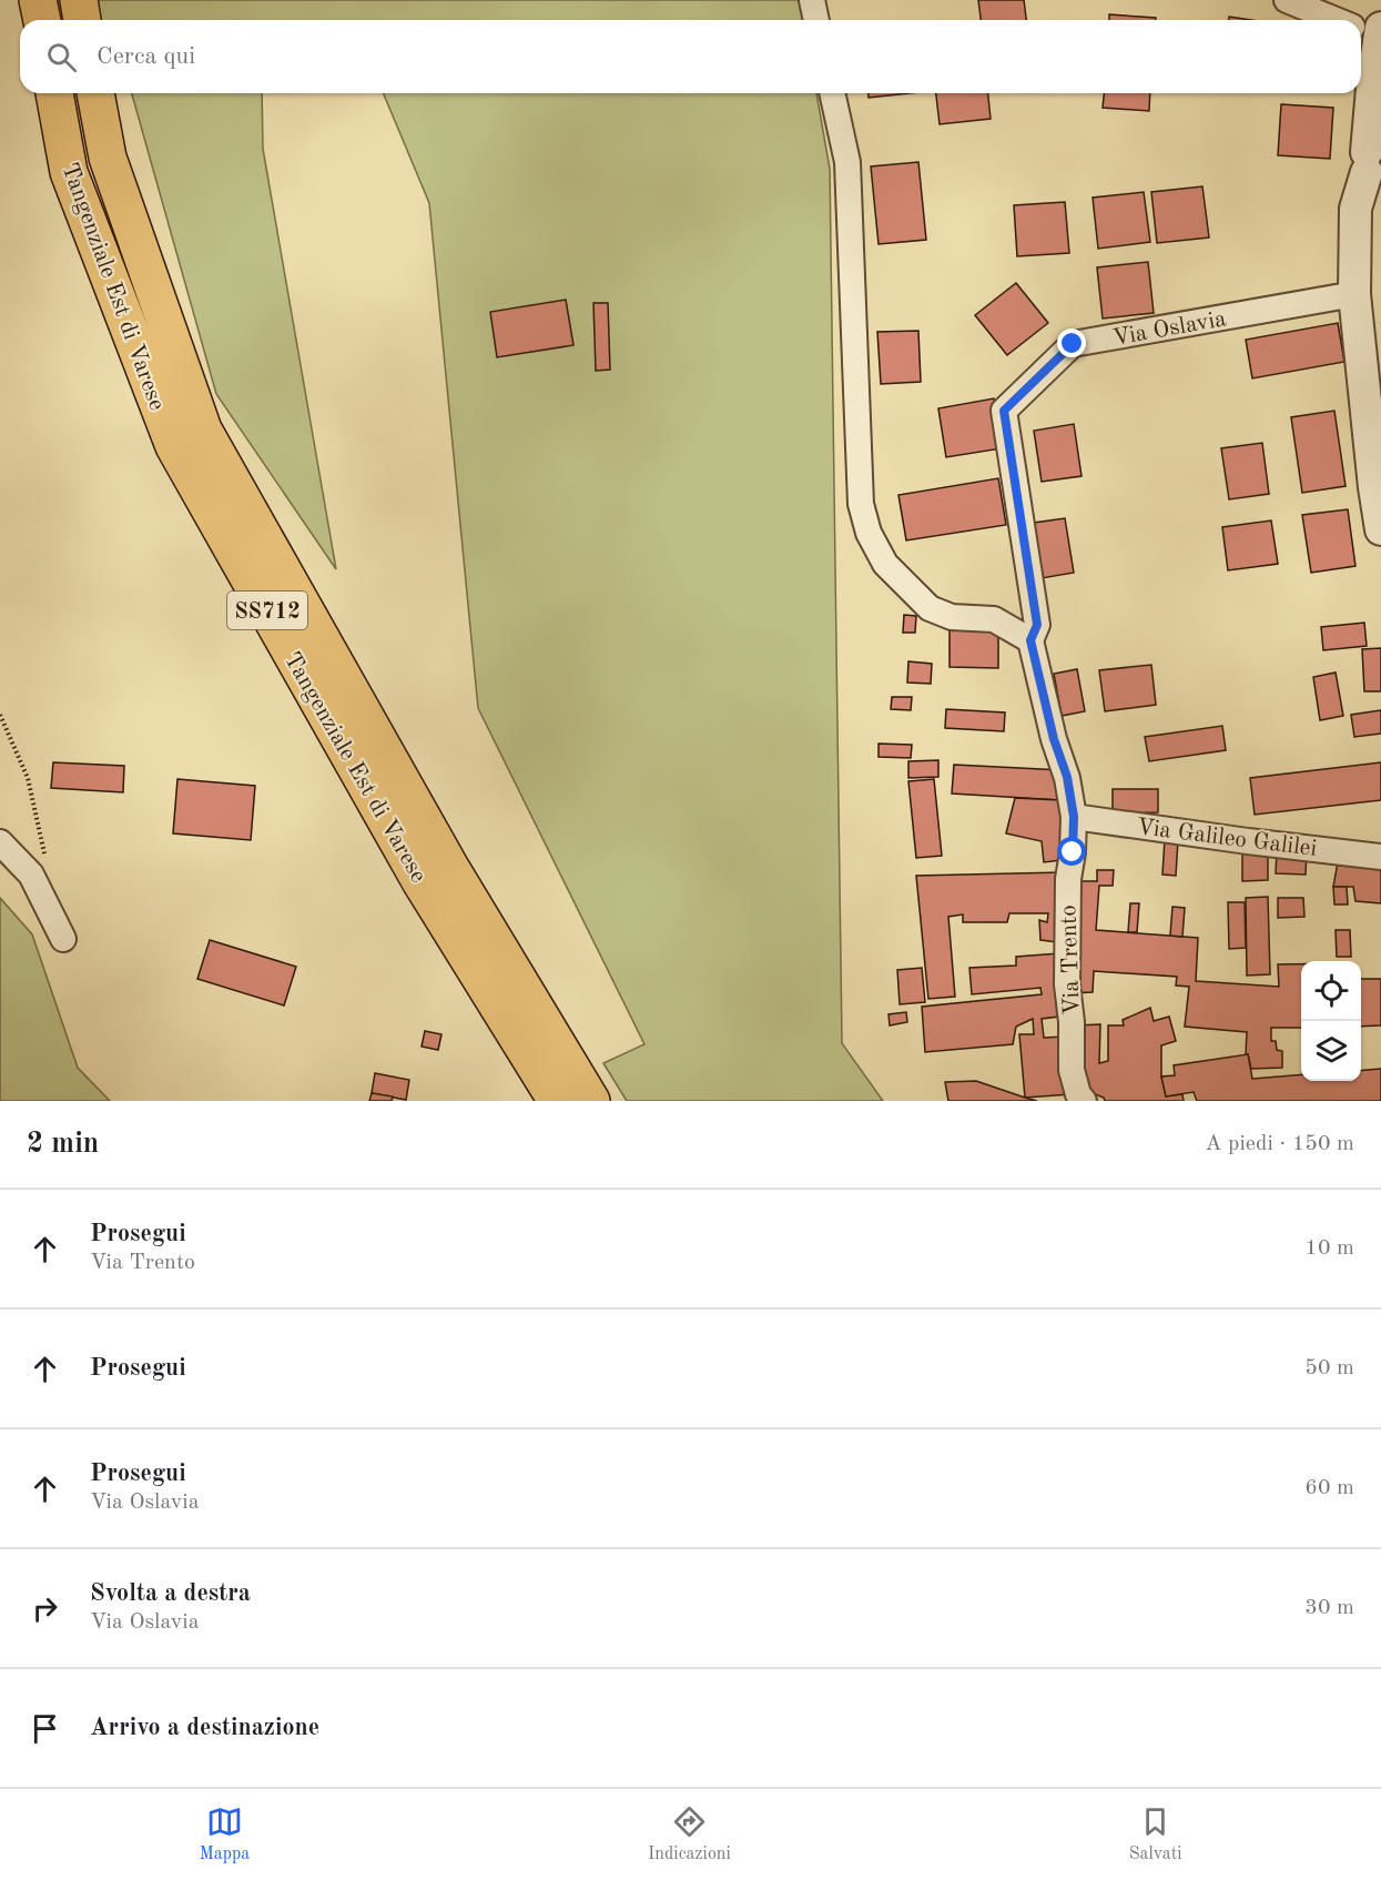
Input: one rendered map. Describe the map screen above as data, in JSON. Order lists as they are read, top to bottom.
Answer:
{
  "streets": {
    "highway": ["Tangenziale Est di Varese", "SS712"],
    "street": ["Via Oslavia", "Via Galileo Galilei", "Via Trento"]
  },
  "crossings": [
    ["Via Oslavia", "Via Trento"],
    ["Via Galileo Galilei", "Via Trento"]
  ],
  "page": {
    "search": "Cerca qui",
    "heading": ["2 min", "A piedi · 150 m"],
    "list": [
      ["Prosegui", "Via Trento", "10 m"],
      ["Prosegui", "50 m"],
      ["Prosegui", "Via Oslavia", "60 m"],
      ["Svolta a destra", "Via Oslavia", "30 m"],
      "Arrivo a destinazione"
    ],
    "nav": ["Mappa", "Indicazioni", "Salvati"]
  }
}
